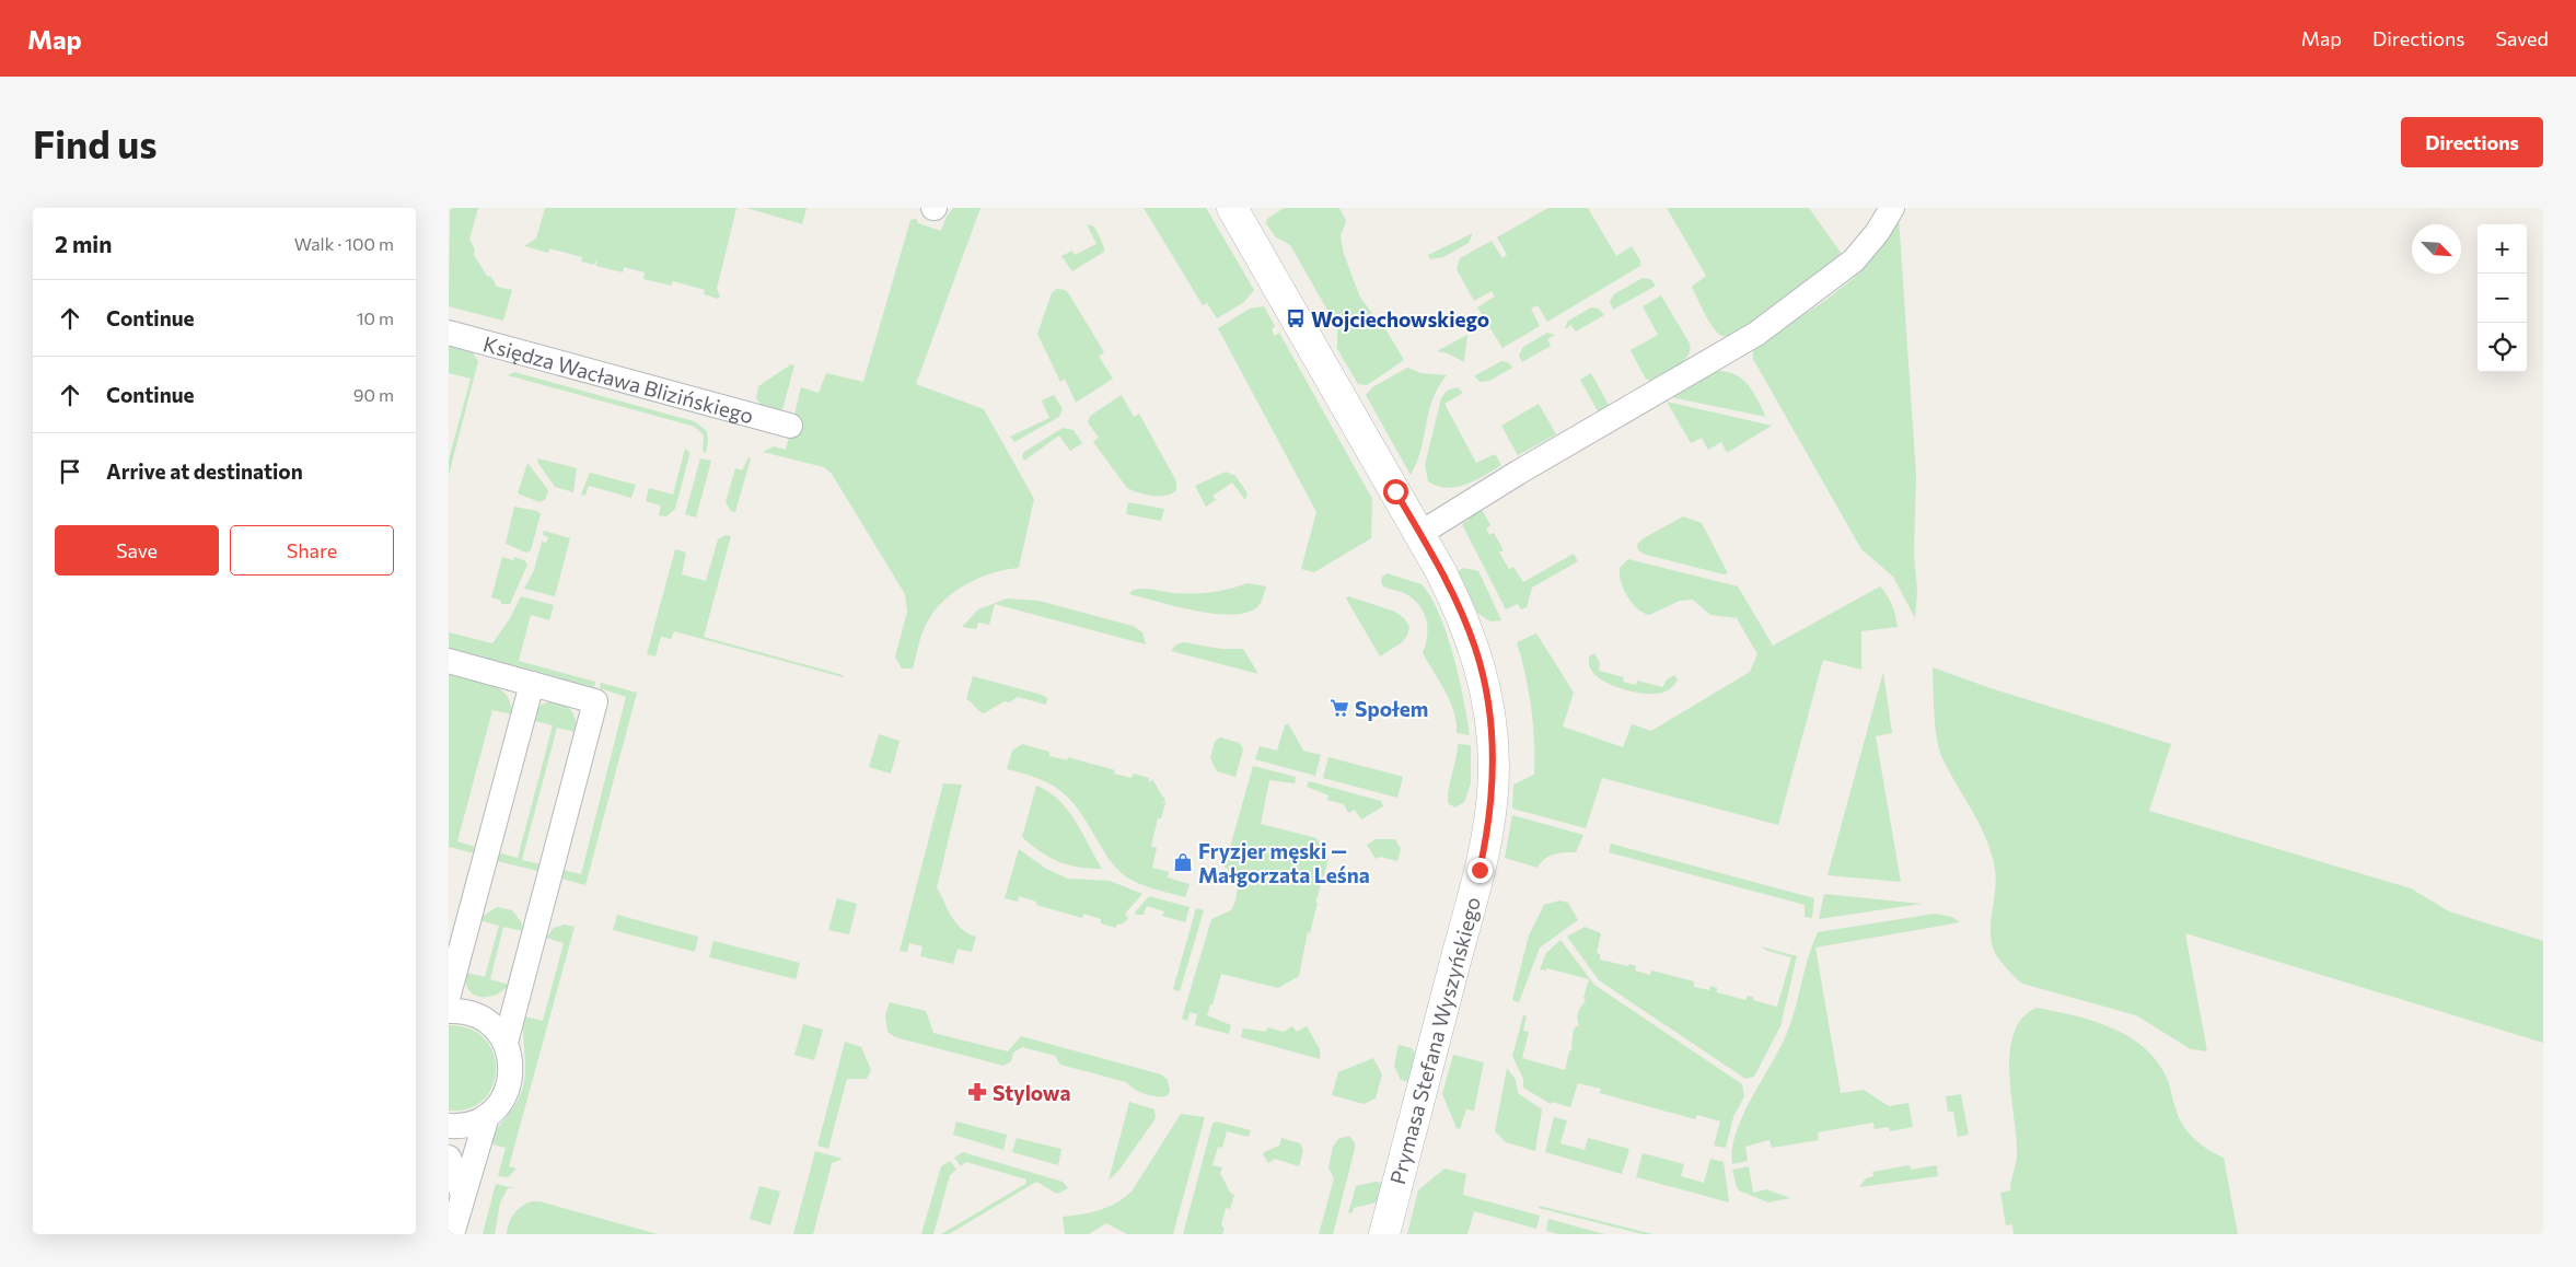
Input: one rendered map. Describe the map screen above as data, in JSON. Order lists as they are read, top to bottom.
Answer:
{
  "streets": {
    "street": ["Księdza Wacława Blizińskiego", "Prymasa Stefana Wyszyńskiego"]
  },
  "places": {
    "bus stop": ["Wojciechowskiego"],
    "supermarket": ["Społem"],
    "shop": ["Fryzjer męski — Małgorzata Leśna"],
    "pharmacy": ["Stylowa"]
  },
  "north": "bottom right",
  "page": {
    "header": "Map",
    "nav": ["Map", "Directions", "Saved"],
    "buttons": [
      "Directions",
      ["Save", "Share"]
    ],
    "title": "Find us",
    "heading": ["2 min", "Walk · 100 m"],
    "map_buttons": ["+", "−"],
    "list": [
      ["Continue", "10 m"],
      ["Continue", "90 m"],
      "Arrive at destination"
    ]
  }
}
